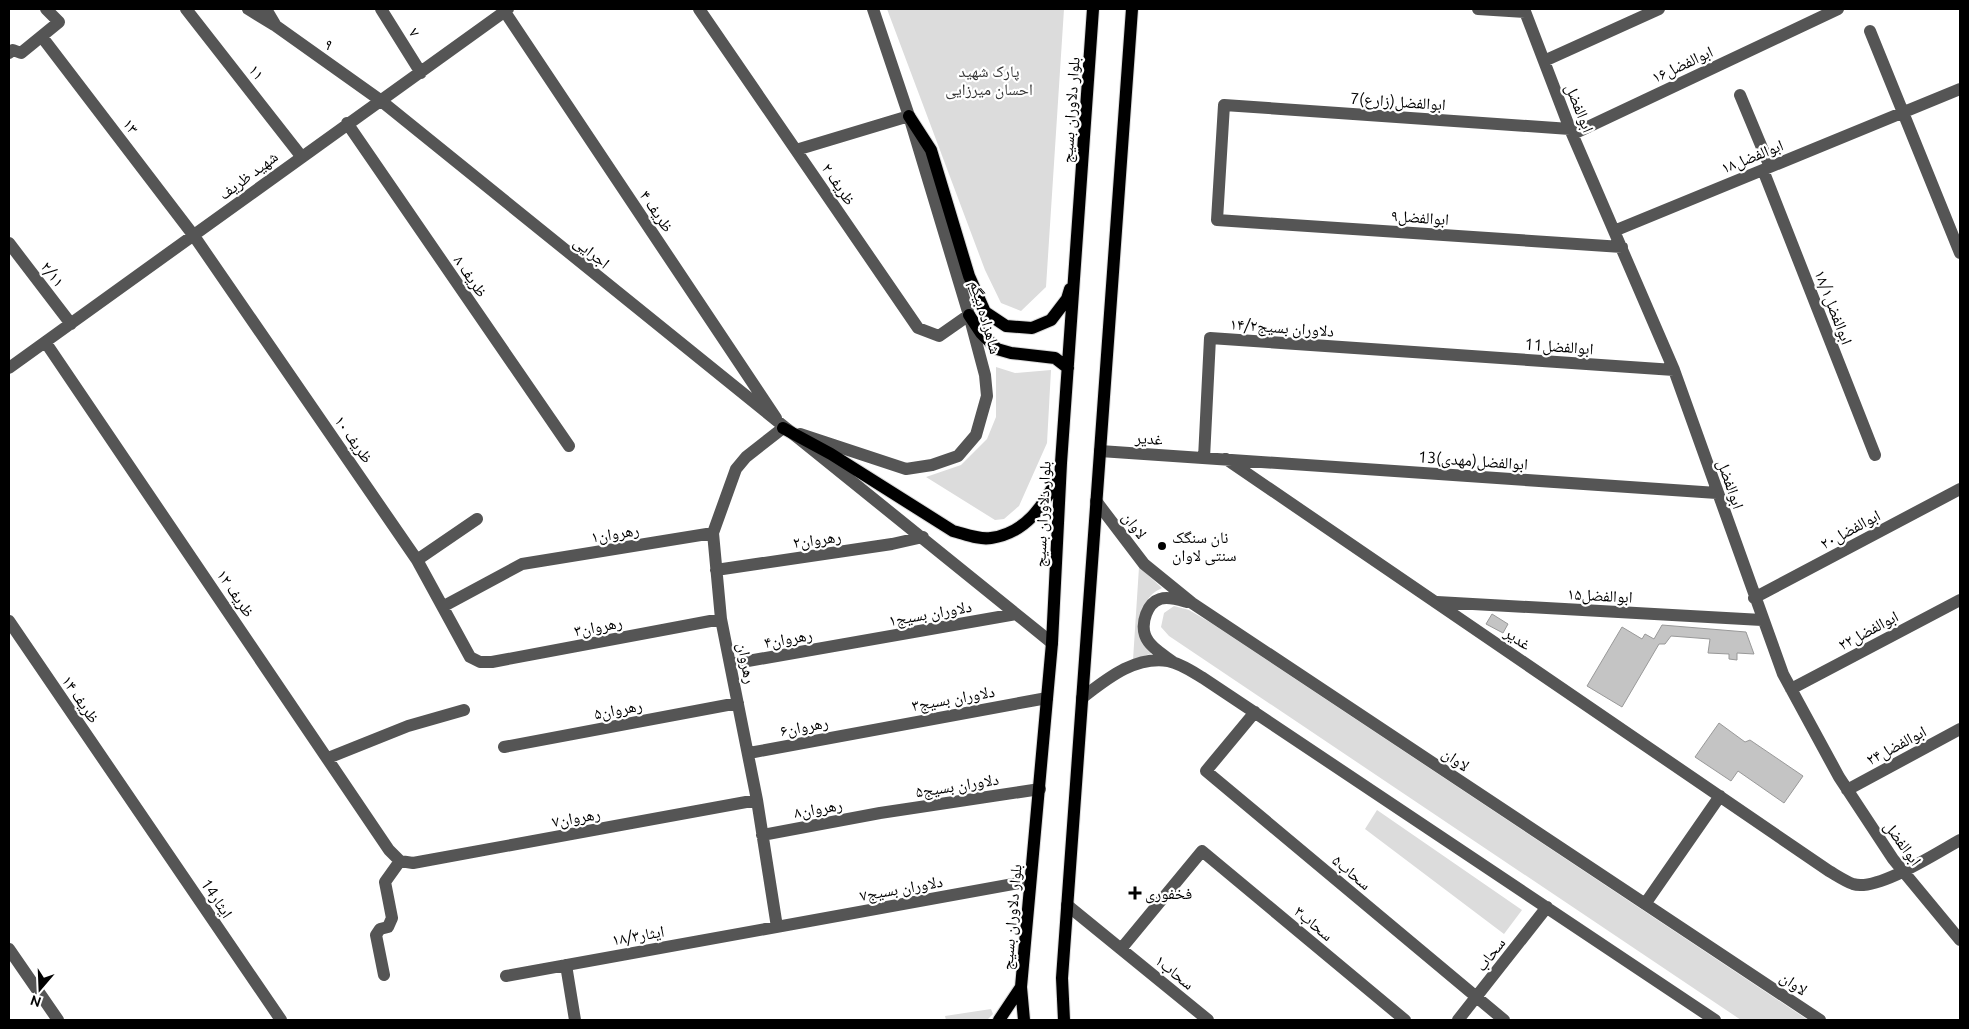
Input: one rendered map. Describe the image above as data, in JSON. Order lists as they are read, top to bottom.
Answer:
{
  "streets": {
    "main road": ["بلوار دلاوران بسیج"],
    "street": [
      "۷",
      "۹",
      "ابوالفضل۱۶",
      "۱۱",
      "7ابوالفضل(زارع)",
      "ابوالفضل",
      "۱۳",
      "ابوالفضل۱۸",
      "شهید ظریف",
      "ظریف ۲",
      "ظریف ۴",
      "ابوالفضل۹",
      "اجرایی",
      "۲/۱۱",
      "ظریف ۸",
      "ابوالفضل۱۸/۱",
      "شاهزاده بیگم",
      "۱۴/۲دلاوران بسیج",
      "11ابوالفضل",
      "غدیر",
      "ظریف ۱۰",
      "13ابوالفضل(مهدی)",
      "لاوان",
      "ابوالفضل۲۰",
      "رهروان۱",
      "رهروان۲",
      "ظریف ۱۲",
      "ابوالفضل۱۵",
      "دلاوران بسیج۱",
      "رهروان۳",
      "ابوالفضل۲۲",
      "رهروان۴",
      "رهروان",
      "دلاوران بسیج۳",
      "ظریف ۱۴",
      "رهروان۵",
      "رهروان۶",
      "ابوالفضل۲۴",
      "دلاوران بسیج۵",
      "رهروان۸",
      "رهروان۷",
      "۵سحاب",
      "دلاوران بسیج۷",
      "ایثار14",
      "۳سحاب",
      "ایثار۱۸/۳",
      "سحاب",
      "۱سحاب"
    ]
  },
  "crossings": [
    ["۷", "شهید ظریف"],
    ["۹", "شهید ظریف"],
    ["۹", "اجرایی"],
    ["ابوالفضل۱۶", "7ابوالفضل(زارع)"],
    ["ابوالفضل۱۶", "ابوالفضل"],
    ["۱۱", "شهید ظریف"],
    ["7ابوالفضل(زارع)", "ابوالفضل"],
    ["7ابوالفضل(زارع)", "ابوالفضل۹"],
    ["ابوالفضل", "ابوالفضل۱۸"],
    ["ابوالفضل", "ابوالفضل۹"],
    ["ابوالفضل", "11ابوالفضل"],
    ["ابوالفضل", "غدیر"],
    ["ابوالفضل", "13ابوالفضل(مهدی)"],
    ["ابوالفضل", "ابوالفضل۲۰"],
    ["ابوالفضل", "ابوالفضل۱۵"],
    ["ابوالفضل", "ابوالفضل۲۲"],
    ["ابوالفضل", "ابوالفضل۲۴"],
    ["بلوار دلاوران بسیج", "اجرایی"],
    ["بلوار دلاوران بسیج", "دلاوران بسیج۳"],
    ["بلوار دلاوران بسیج", "دلاوران بسیج۵"],
    ["بلوار دلاوران بسیج", "دلاوران بسیج۷"],
    ["۱۳", "شهید ظریف"],
    ["۱۳", "ظریف ۱۰"],
    ["ابوالفضل۱۸", "ابوالفضل۱۸/۱"],
    ["شهید ظریف", "ظریف ۴"],
    ["شهید ظریف", "اجرایی"],
    ["شهید ظریف", "۲/۱۱"],
    ["شهید ظریف", "ظریف ۸"],
    ["شهید ظریف", "ظریف ۱۰"],
    ["شهید ظریف", "ظریف ۱۲"],
    ["ظریف ۲", "شاهزاده بیگم"],
    ["ظریف ۴", "اجرایی"],
    ["ظریف ۴", "شاهزاده بیگم"],
    ["ظریف ۴", "رهروان"],
    ["اجرایی", "شاهزاده بیگم"],
    ["اجرایی", "رهروان۲"],
    ["اجرایی", "دلاوران بسیج۱"],
    ["اجرایی", "رهروان"],
    ["شاهزاده بیگم", "رهروان"],
    ["۱۴/۲دلاوران بسیج", "11ابوالفضل"],
    ["۱۴/۲دلاوران بسیج", "غدیر"],
    ["غدیر", "13ابوالفضل(مهدی)"],
    ["غدیر", "ابوالفضل۱۵"],
    ["ظریف ۱۰", "رهروان۱"],
    ["ظریف ۱۰", "رهروان۳"],
    ["رهروان۱", "رهروان"],
    ["رهروان۲", "رهروان"],
    ["ظریف ۱۲", "رهروان۷"],
    ["دلاوران بسیج۱", "رهروان۴"],
    ["رهروان۳", "رهروان"],
    ["رهروان۴", "رهروان"],
    ["رهروان", "رهروان۵"],
    ["رهروان", "رهروان۶"],
    ["رهروان", "رهروان۸"],
    ["رهروان", "رهروان۷"],
    ["رهروان", "دلاوران بسیج۷"],
    ["رهروان", "ایثار۱۸/۳"],
    ["دلاوران بسیج۳", "رهروان۶"],
    ["ظریف ۱۴", "ایثار14"],
    ["دلاوران بسیج۵", "رهروان۸"],
    ["۵سحاب", "سحاب"],
    ["دلاوران بسیج۷", "ایثار۱۸/۳"],
    ["۳سحاب", "۱سحاب"]
  ],
  "parks": ["پارک شهید احسان میرزایی"],
  "places": {
    "other": ["نان سنگک سنتی لاوان"],
    "health": ["فخفوری"]
  },
  "north": "bottom"
}
